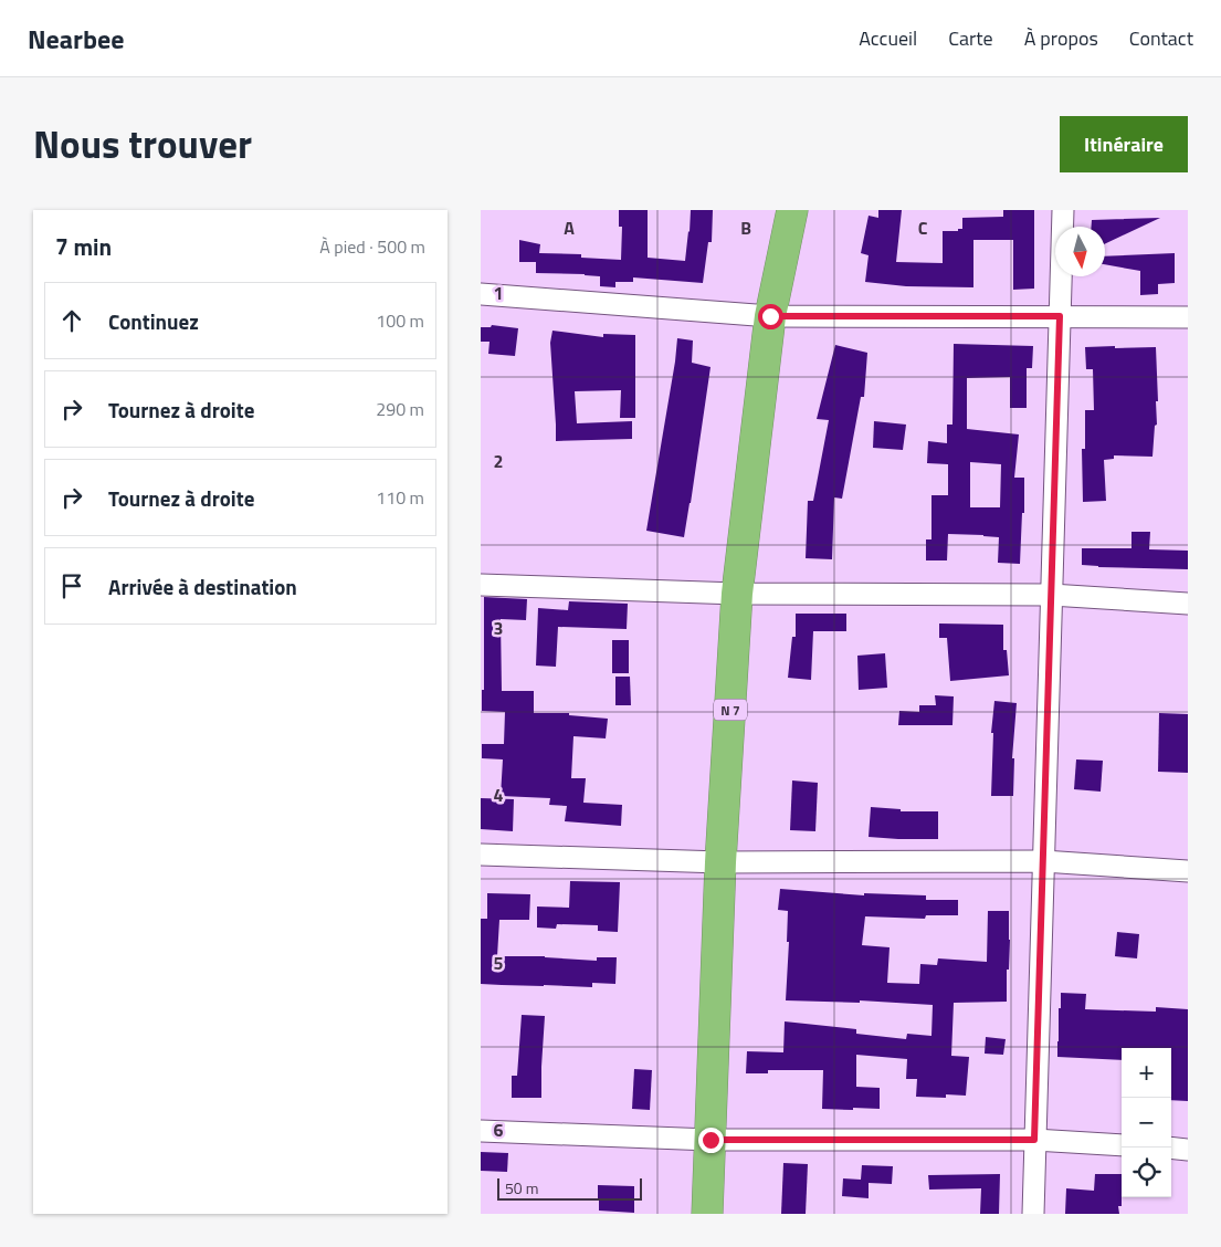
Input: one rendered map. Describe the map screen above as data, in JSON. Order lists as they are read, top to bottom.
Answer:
{
  "streets": {
    "highway": ["N 7"]
  },
  "scale_bar": "50 m",
  "north": "bottom",
  "page": {
    "header": "Nearbee",
    "nav": [
      "Accueil",
      "Carte",
      "À propos",
      "Contact"
    ],
    "title": "Nous trouver",
    "buttons": "Itinéraire",
    "heading": ["7 min", "À pied · 500 m"],
    "list": [
      ["Continuez", "100 m"],
      ["Tournez à droite", "290 m"],
      ["Tournez à droite", "110 m"],
      "Arrivée à destination"
    ],
    "map_buttons": ["+", "−"],
    "scale": "50 m"
  },
  "grid": {
    "columns": ["A", "B", "C"],
    "rows": [
      "1",
      "2",
      "3",
      "4",
      "5",
      "6"
    ]
  }
}
